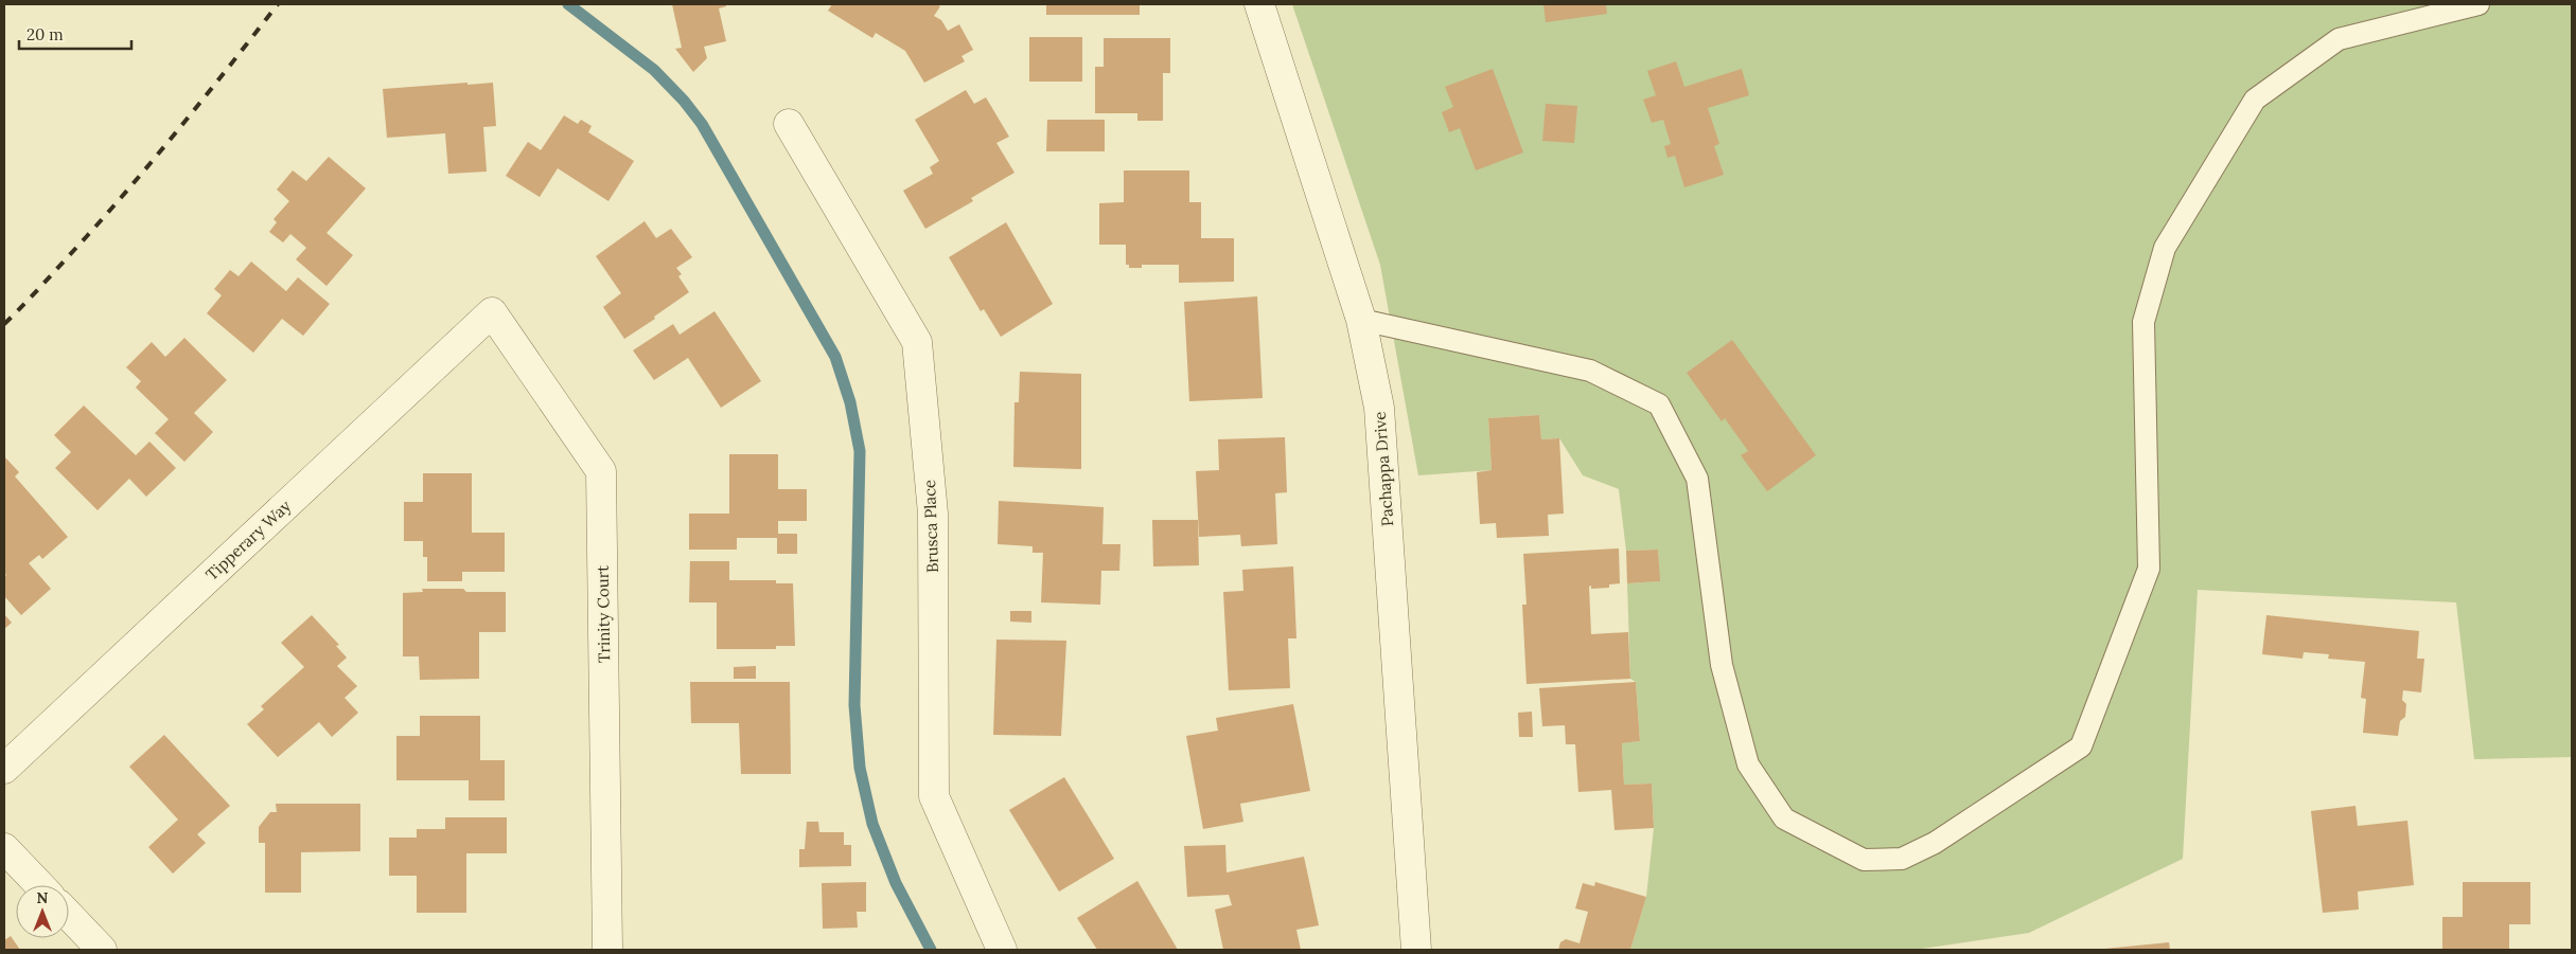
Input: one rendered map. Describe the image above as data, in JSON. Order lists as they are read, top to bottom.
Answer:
{
  "streets": {
    "street": [
      "Pachappa Drive",
      "Brusca Place",
      "Tipperary Way",
      "Trinity Court"
    ]
  },
  "crossings": [
    ["Tipperary Way", "Trinity Court"]
  ],
  "scale_bar": "20 m",
  "north": "top"
}
